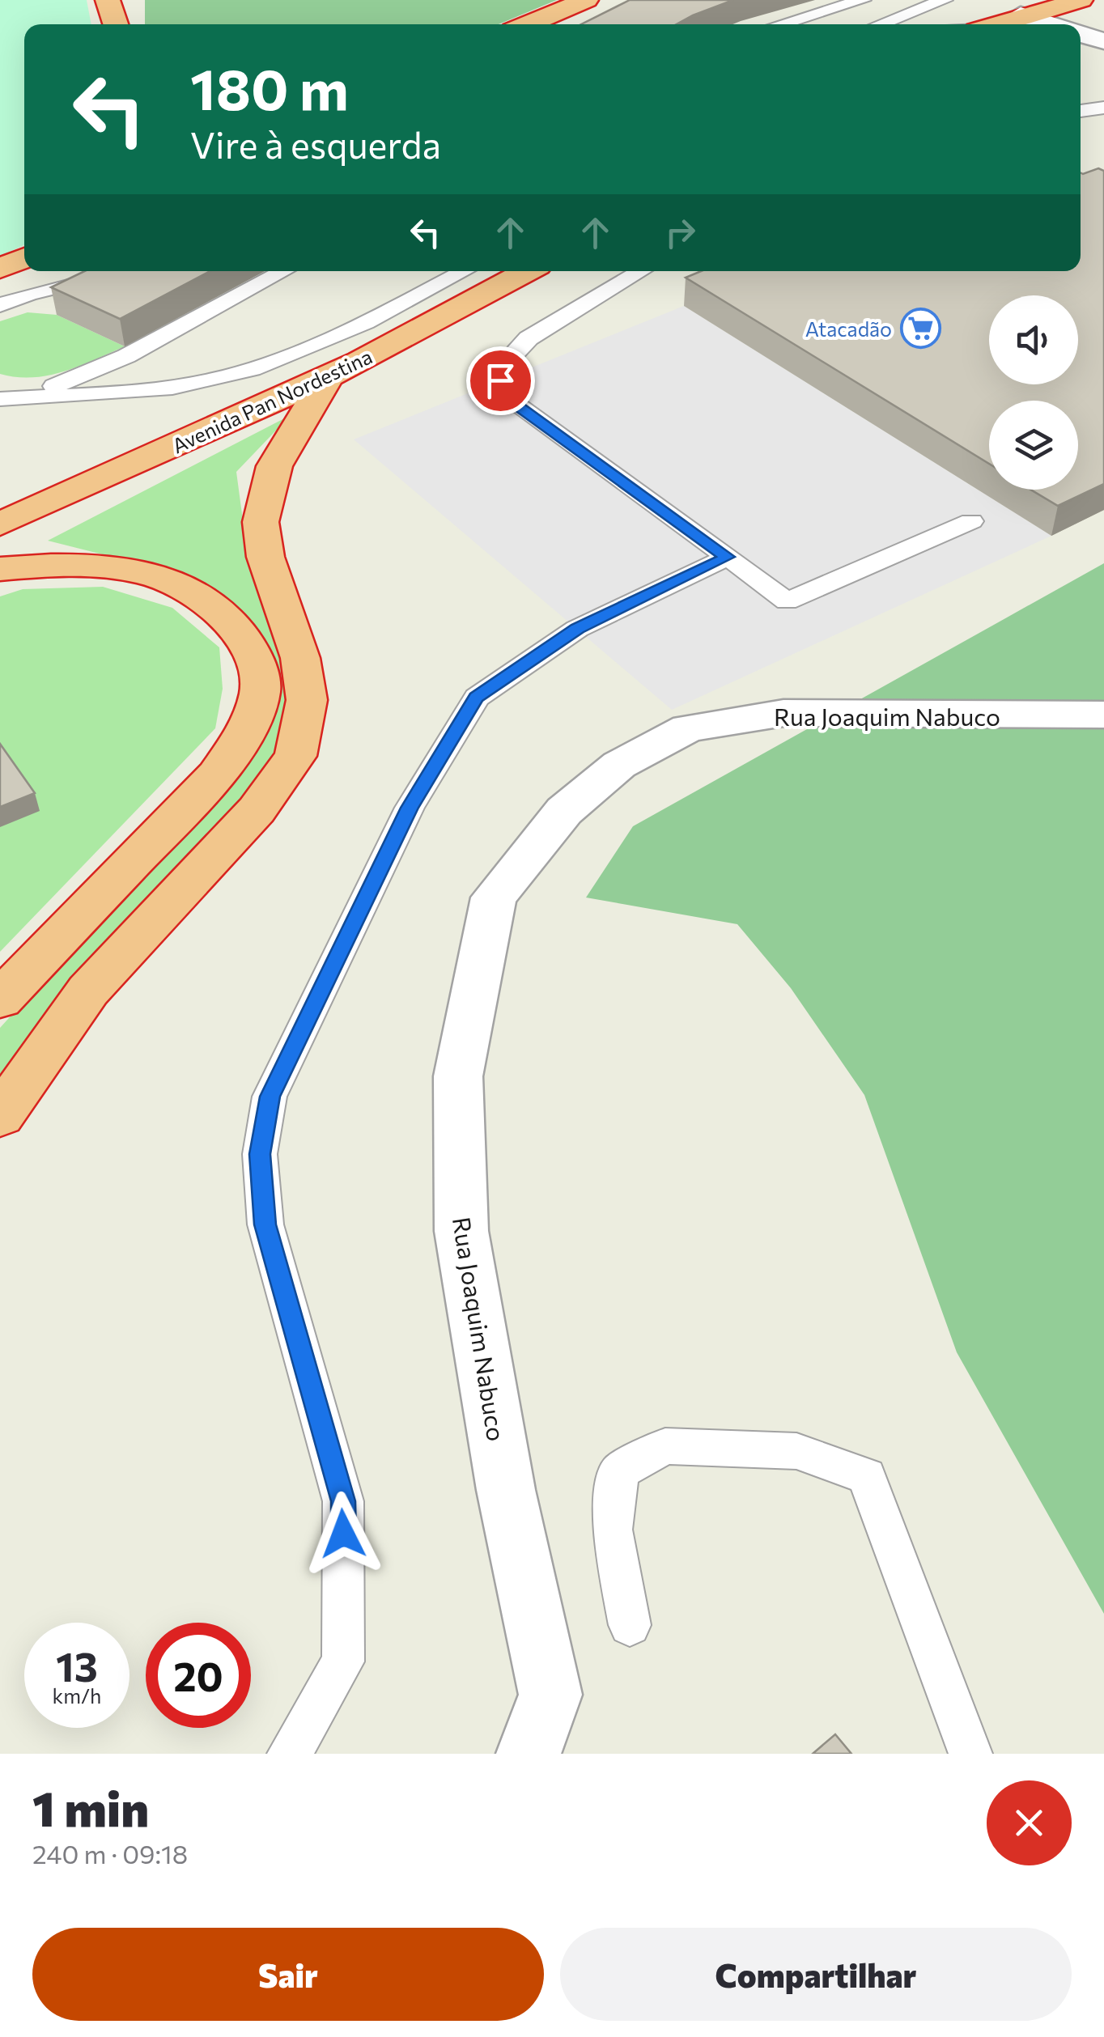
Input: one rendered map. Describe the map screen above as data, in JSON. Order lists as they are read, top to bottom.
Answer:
{
  "streets": {
    "highway": ["Avenida Pan Nordestina"],
    "street": ["Rua Joaquim Nabuco"]
  },
  "places": {
    "supermarket": ["Atacadão"]
  },
  "page": {
    "turn": ["180 m", "Vire à esquerda"],
    "speed": "13 km/h",
    "limit": "20",
    "heading": ["1 min", "240 m · 09:18"],
    "buttons": ["Sair", "Compartilhar"]
  }
}
